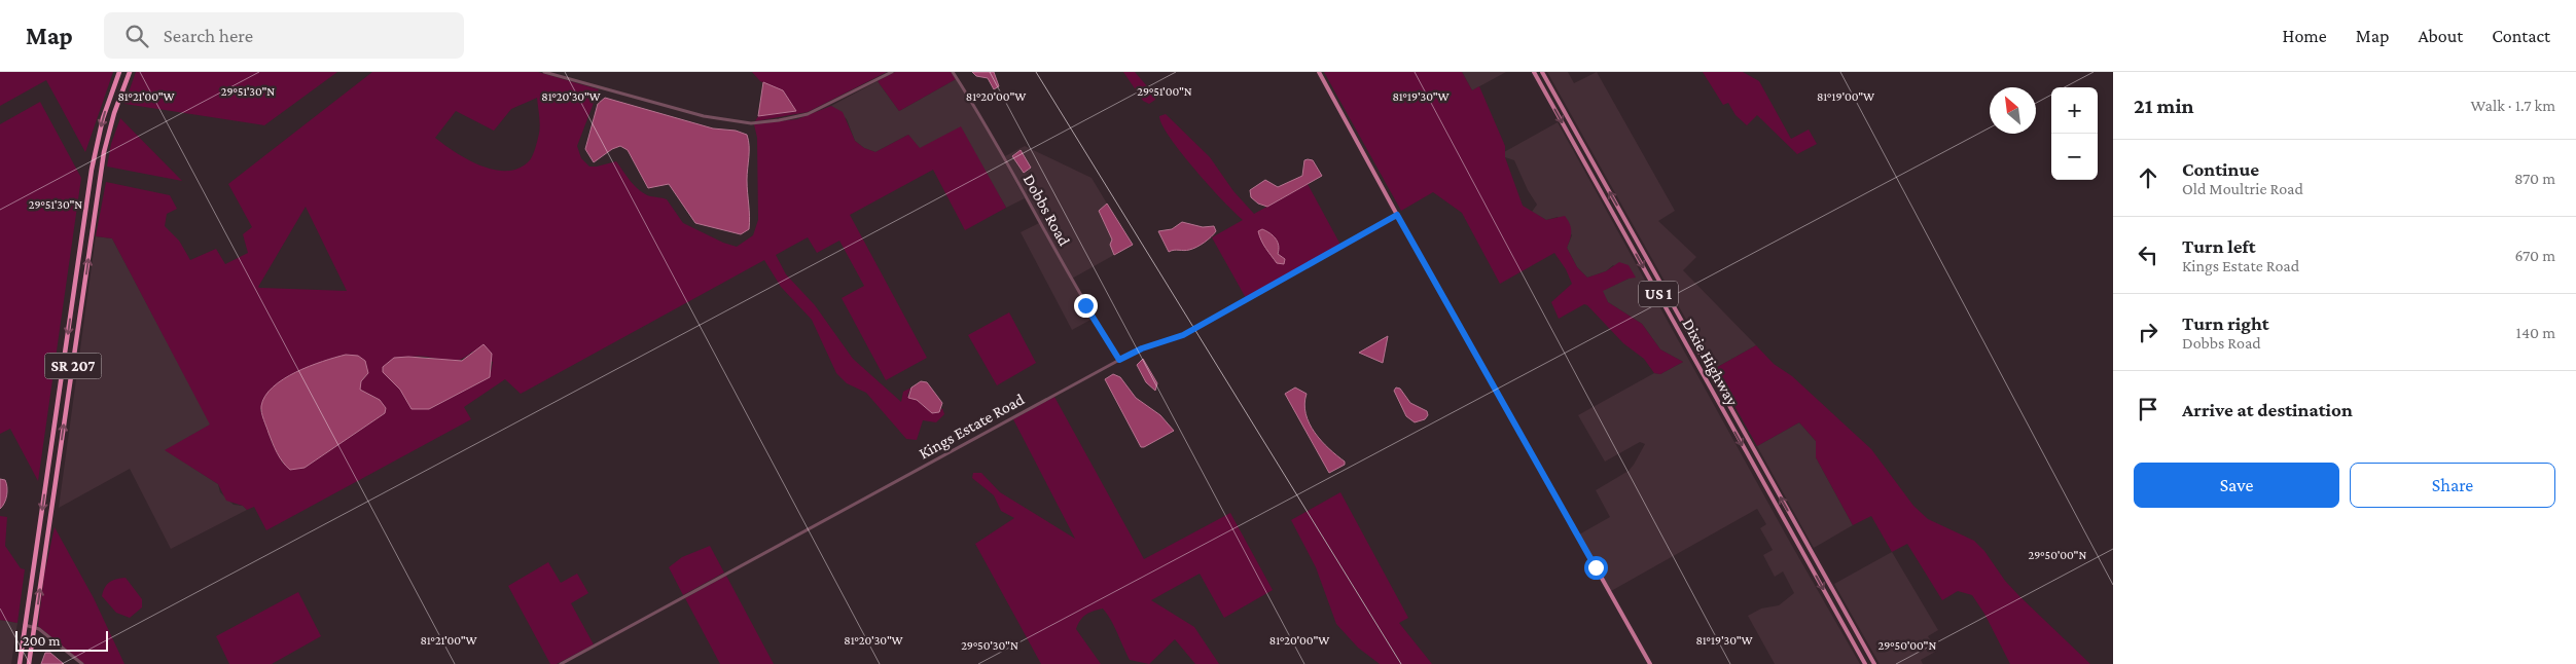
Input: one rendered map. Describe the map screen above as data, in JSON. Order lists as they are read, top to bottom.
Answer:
{
  "streets": {
    "highway": ["SR 207"],
    "main road": ["US 1", "Dixie Highway"],
    "street": ["Dobbs Road", "Kings Estate Road"]
  },
  "crossings": [
    ["Dobbs Road", "Kings Estate Road"]
  ],
  "scale_bar": "200 m",
  "north": "top left",
  "page": {
    "header": "Map",
    "search": "Search here",
    "nav": [
      "Home",
      "Map",
      "About",
      "Contact"
    ],
    "heading": ["21 min", "Walk · 1.7 km"],
    "map_buttons": ["+", "−"],
    "list": [
      ["Continue", "Old Moultrie Road", "870 m"],
      ["Turn left", "Kings Estate Road", "670 m"],
      ["Turn right", "Dobbs Road", "140 m"],
      "Arrive at destination"
    ],
    "buttons": ["Save", "Share"],
    "scale": "200 m"
  },
  "coordinates": [
    "29°51'30\"N",
    "29°51'00\"N",
    "81°21'00\"W",
    "81°20'30\"W",
    "81°20'00\"W",
    "81°19'30\"W",
    "81°19'00\"W",
    "29°50'00\"N",
    "29°50'30\"N"
  ]
}
